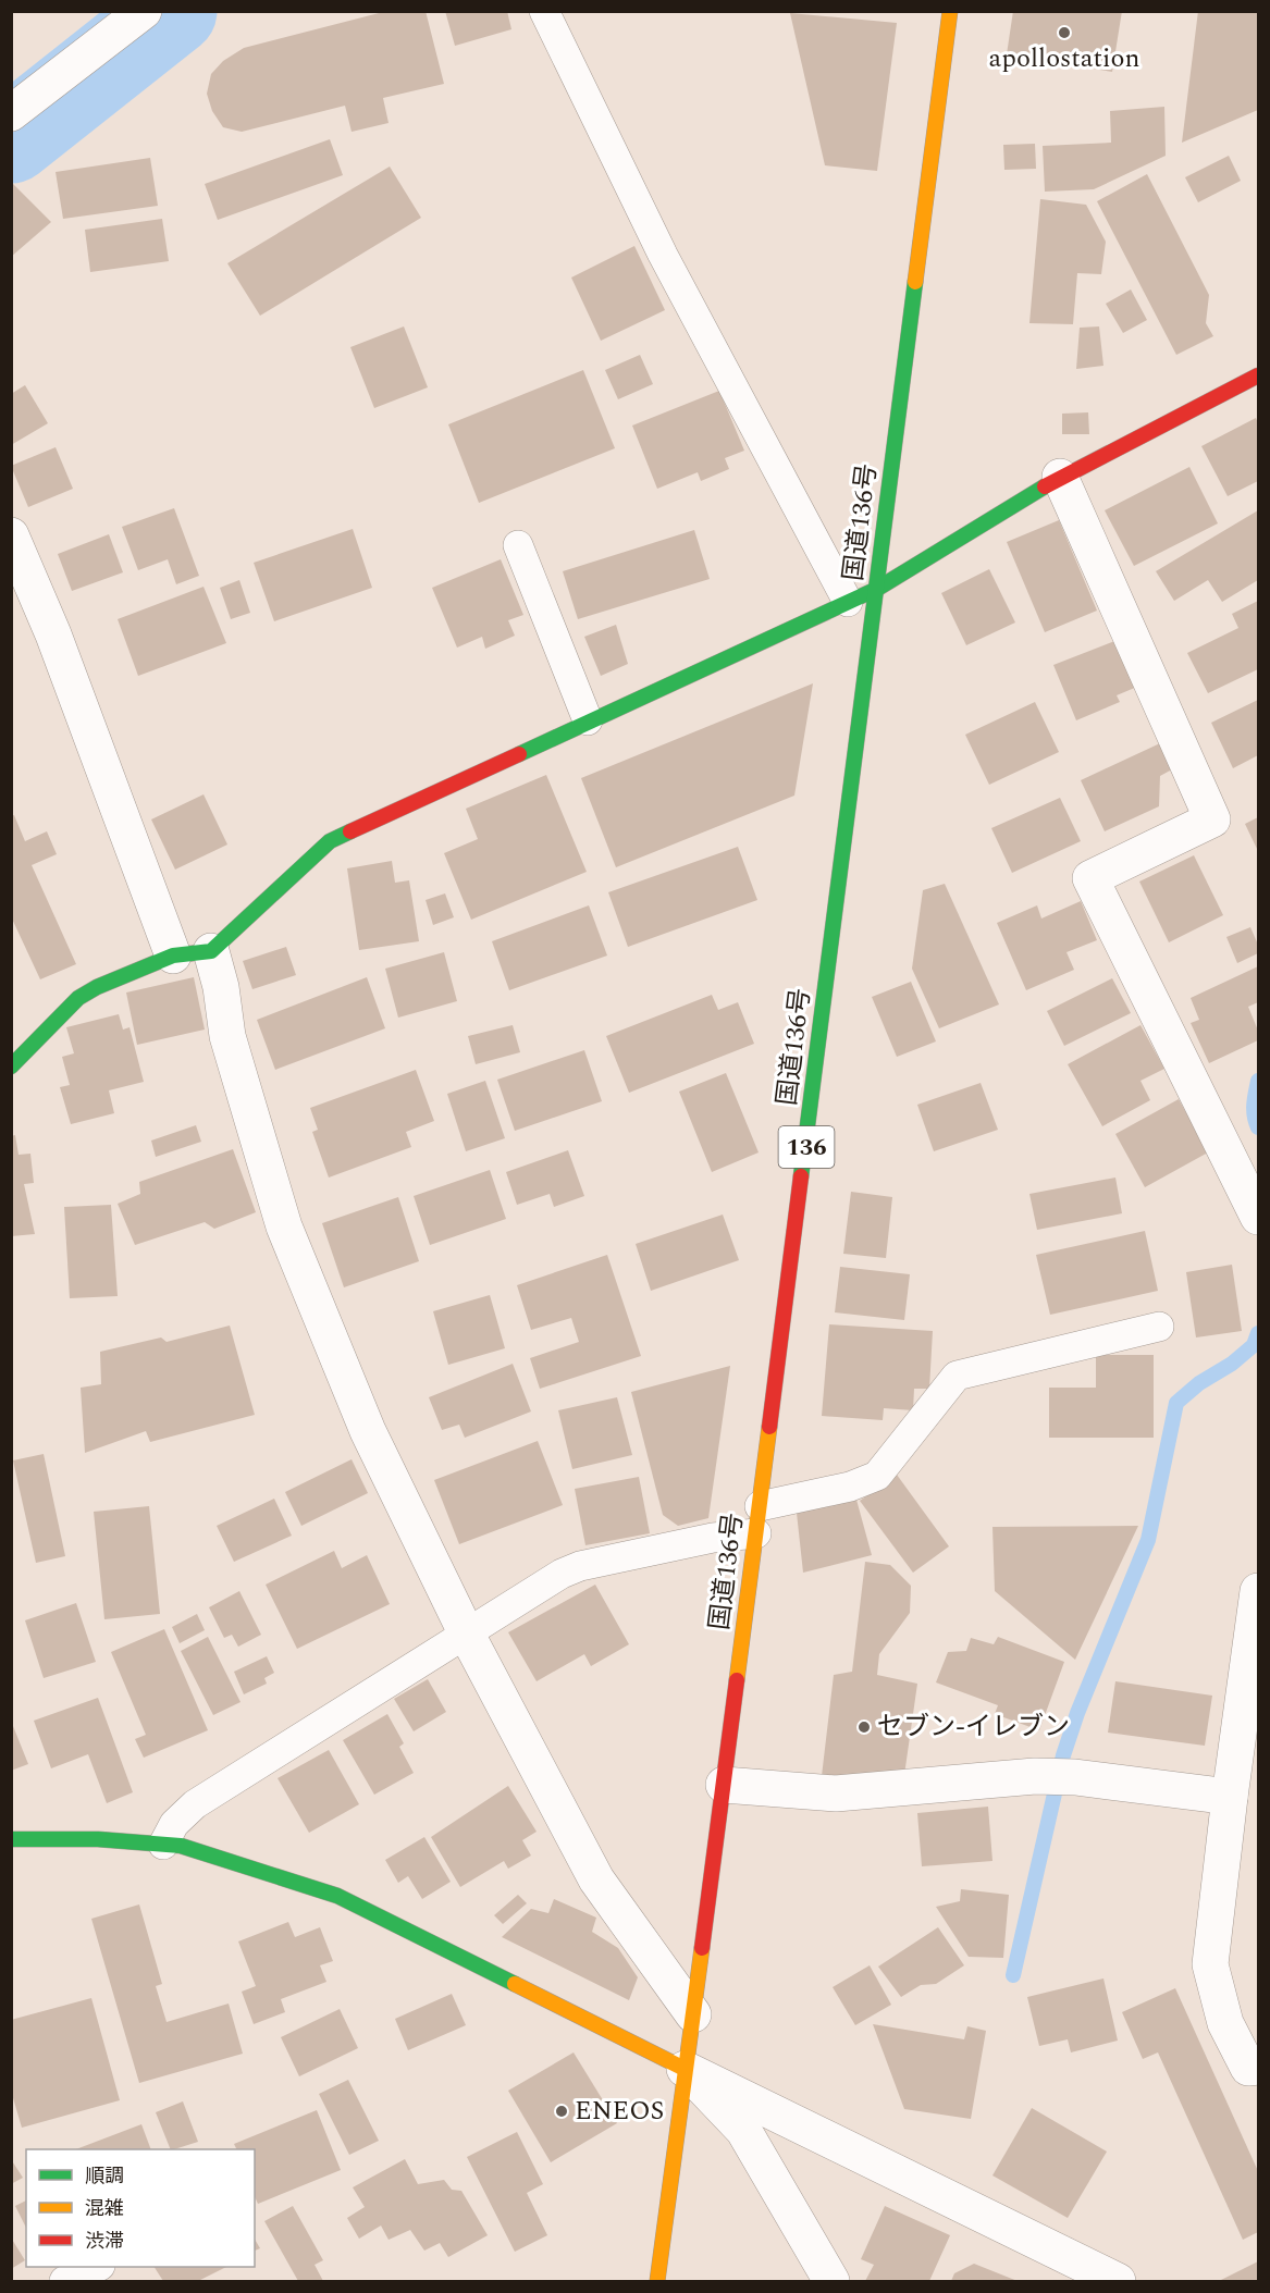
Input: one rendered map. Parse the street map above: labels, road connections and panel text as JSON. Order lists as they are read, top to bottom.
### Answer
{
  "streets": {
    "main road": ["国道136号", "136"]
  },
  "places": ["apollostation", "セブン-イレブン", "ENEOS"],
  "legend": ["順調", "混雑", "渋滞"]
}
